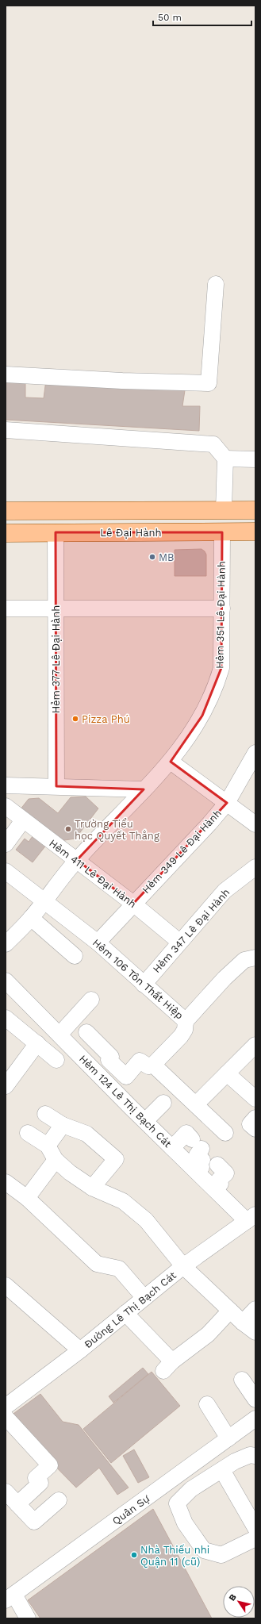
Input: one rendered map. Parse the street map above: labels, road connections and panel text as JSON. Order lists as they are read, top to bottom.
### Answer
{
  "streets": {
    "main road": ["Lê Đại Hành"],
    "street": [
      "Hẻm 351 Lê Đại Hành",
      "Hẻm 377 Lê Đại Hành",
      "Hẻm 349 Lê Đại Hành",
      "Hẻm 411 Lê Đại Hành",
      "Hẻm 347 Lê Đại Hành",
      "Hẻm 106 Tôn Thất Hiệp",
      "Hẻm 124 Lê Thị Bạch Cát",
      "Đường Lê Thị Bạch Cát",
      "Quân Sự"
    ]
  },
  "crossings": [
    ["Lê Đại Hành", "Hẻm 351 Lê Đại Hành"],
    ["Lê Đại Hành", "Hẻm 377 Lê Đại Hành"],
    ["Hẻm 351 Lê Đại Hành", "Hẻm 411 Lê Đại Hành"],
    ["Hẻm 351 Lê Đại Hành", "Hẻm 106 Tôn Thất Hiệp"],
    ["Hẻm 349 Lê Đại Hành", "Hẻm 411 Lê Đại Hành"],
    ["Hẻm 349 Lê Đại Hành", "Hẻm 106 Tôn Thất Hiệp"],
    ["Hẻm 411 Lê Đại Hành", "Hẻm 347 Lê Đại Hành"],
    ["Hẻm 347 Lê Đại Hành", "Hẻm 106 Tôn Thất Hiệp"],
    ["Hẻm 124 Lê Thị Bạch Cát", "Đường Lê Thị Bạch Cát"]
  ],
  "places": [
    "MB",
    "Pizza Phú",
    "Trường Tiểu học Quyết Thắng",
    "Nhà Thiếu nhi Quận 11 (cũ)"
  ],
  "scale_bar": "50 m",
  "north": "top left"
}
